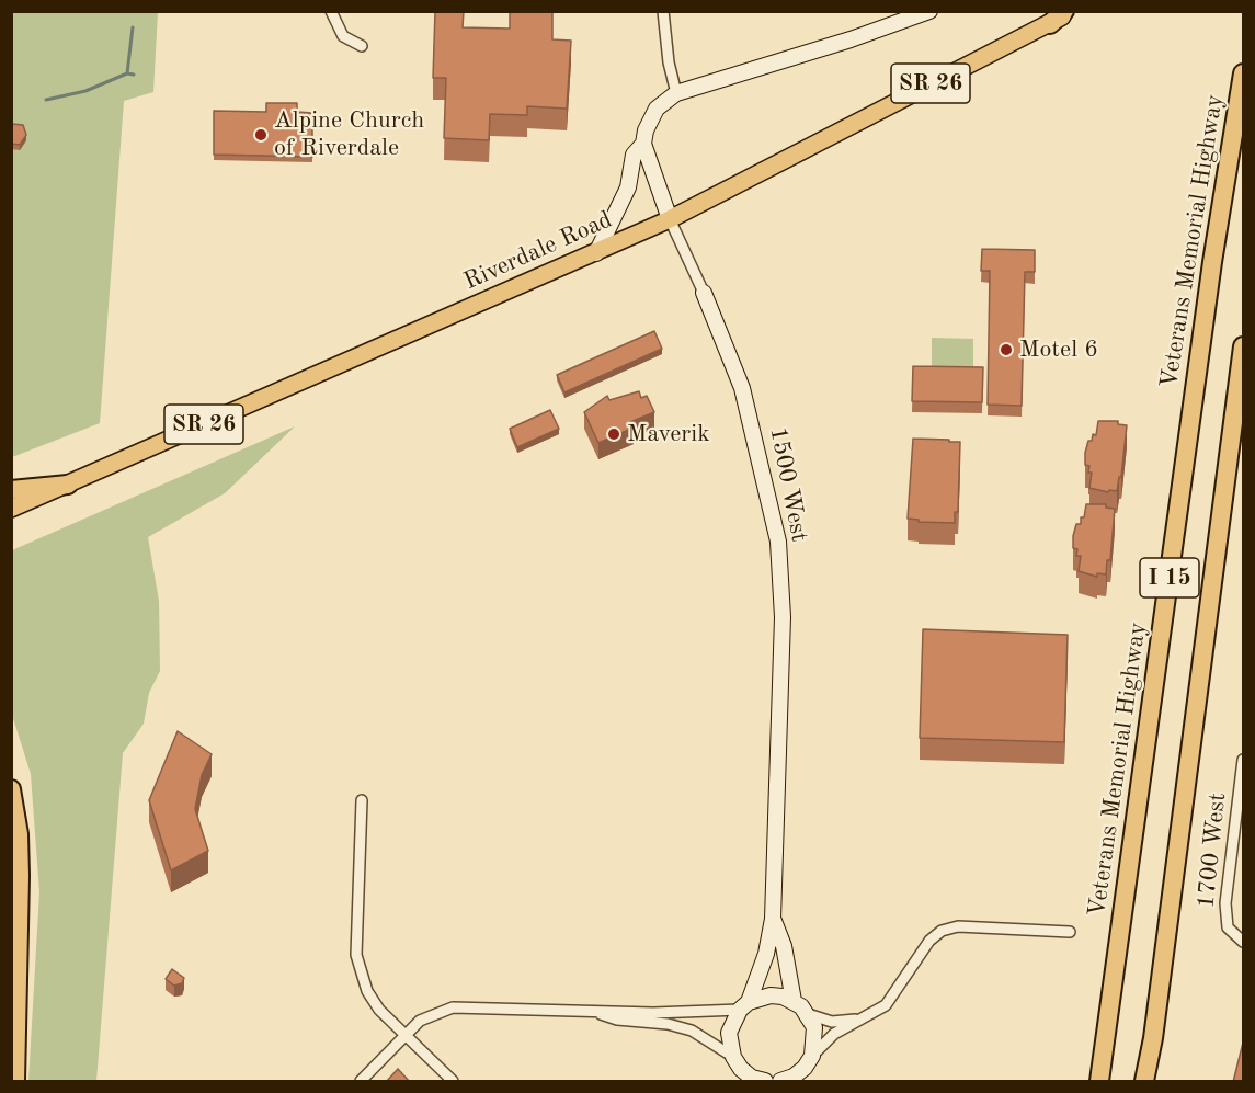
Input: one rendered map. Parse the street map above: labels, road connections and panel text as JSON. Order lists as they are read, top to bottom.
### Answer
{
  "streets": {
    "highway": ["Veterans Memorial Highway", "I 15"],
    "main road": ["SR 26", "Riverdale Road"],
    "street": ["1500 West", "1700 West"]
  },
  "crossings": [
    ["Riverdale Road", "1500 West"]
  ],
  "places": ["Alpine Church of Riverdale", "Motel 6", "Maverik"]
}
